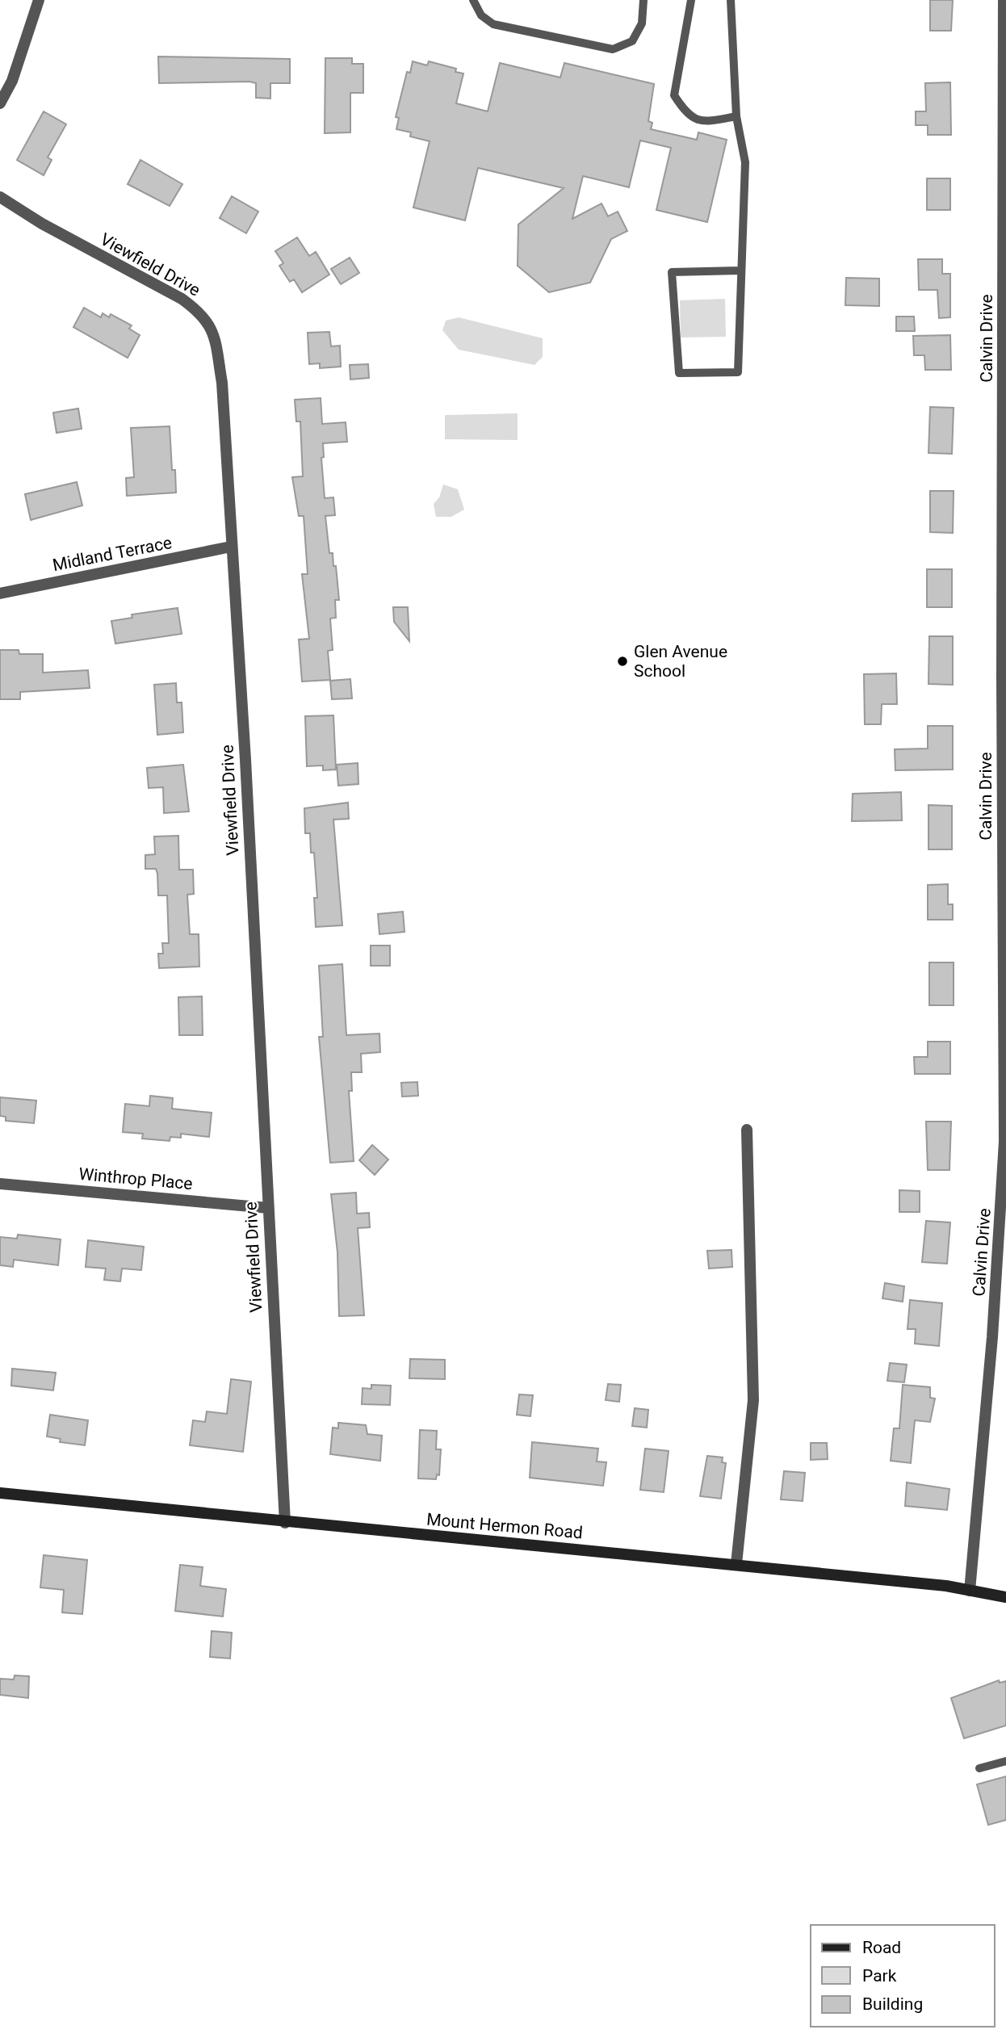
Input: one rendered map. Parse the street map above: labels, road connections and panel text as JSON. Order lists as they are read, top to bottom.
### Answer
{
  "streets": {
    "main road": ["Mount Hermon Road"],
    "street": [
      "Viewfield Drive",
      "Calvin Drive",
      "Midland Terrace",
      "Winthrop Place"
    ]
  },
  "crossings": [
    ["Viewfield Drive", "Midland Terrace"],
    ["Viewfield Drive", "Winthrop Place"],
    ["Viewfield Drive", "Mount Hermon Road"],
    ["Calvin Drive", "Mount Hermon Road"]
  ],
  "places": ["Glen Avenue School"],
  "legend": ["Road", "Park", "Building"]
}
